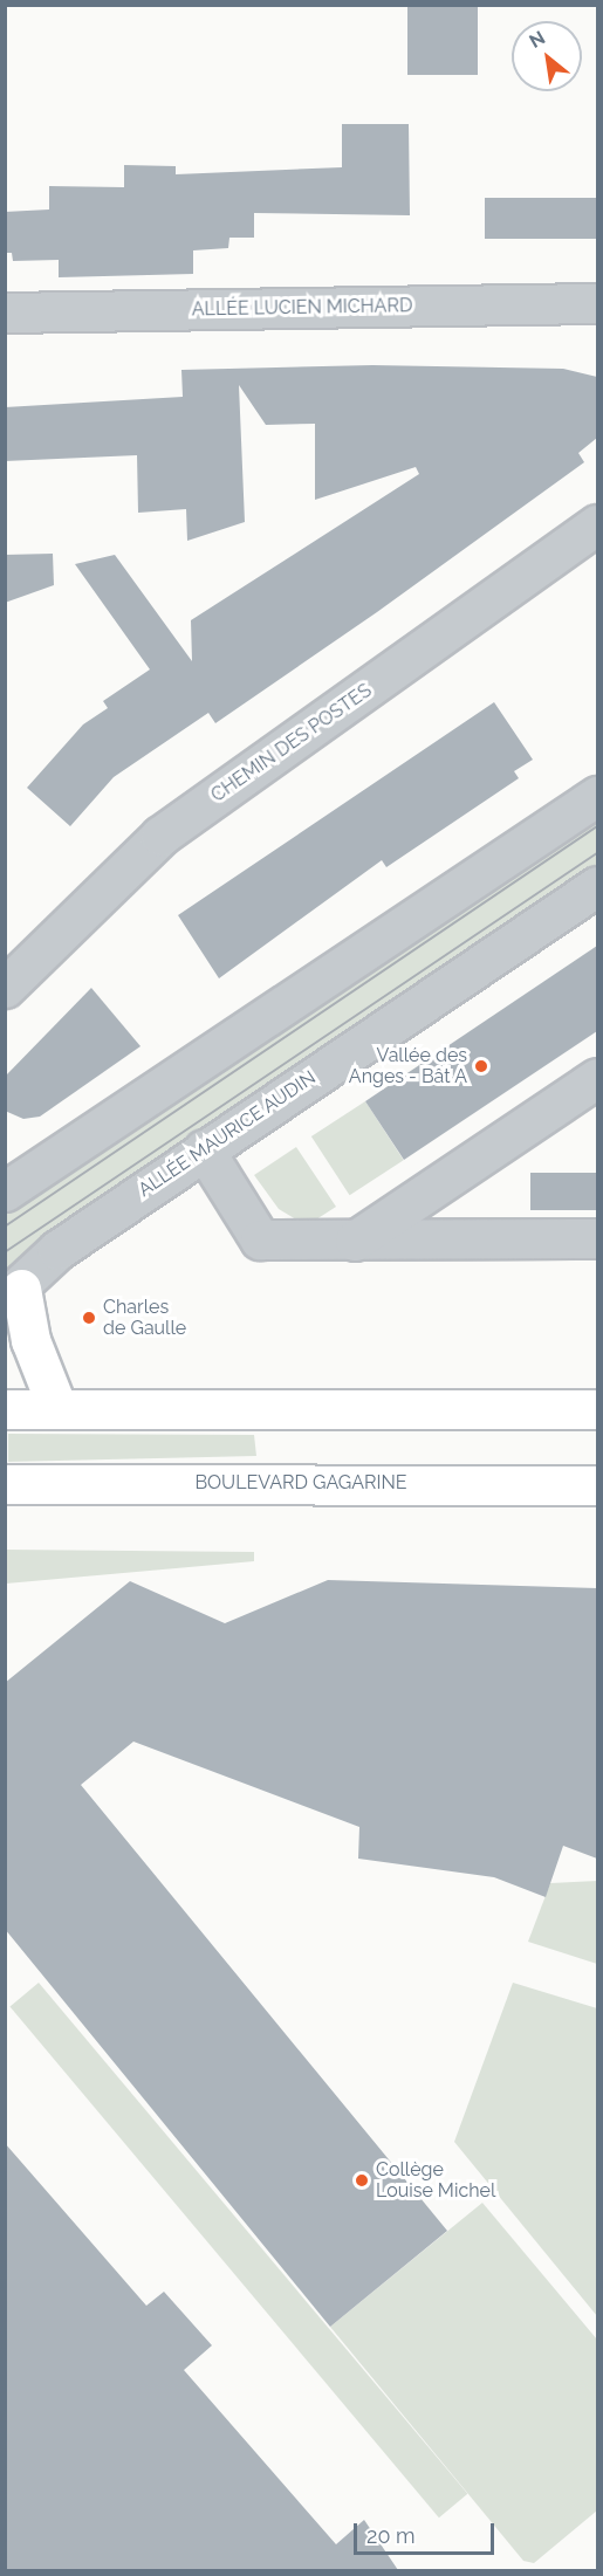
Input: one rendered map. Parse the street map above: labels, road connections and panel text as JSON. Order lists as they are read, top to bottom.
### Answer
{
  "streets": {
    "main road": ["BOULEVARD GAGARINE"],
    "street": ["ALLÉE LUCIEN MICHARD", "CHEMIN DES POSTES", "ALLÉE MAURICE AUDIN"]
  },
  "places": ["Vallée des Anges - Bât A", "Charles de Gaulle", "Collège Louise Michel"],
  "scale_bar": "20 m",
  "north": "top left"
}
